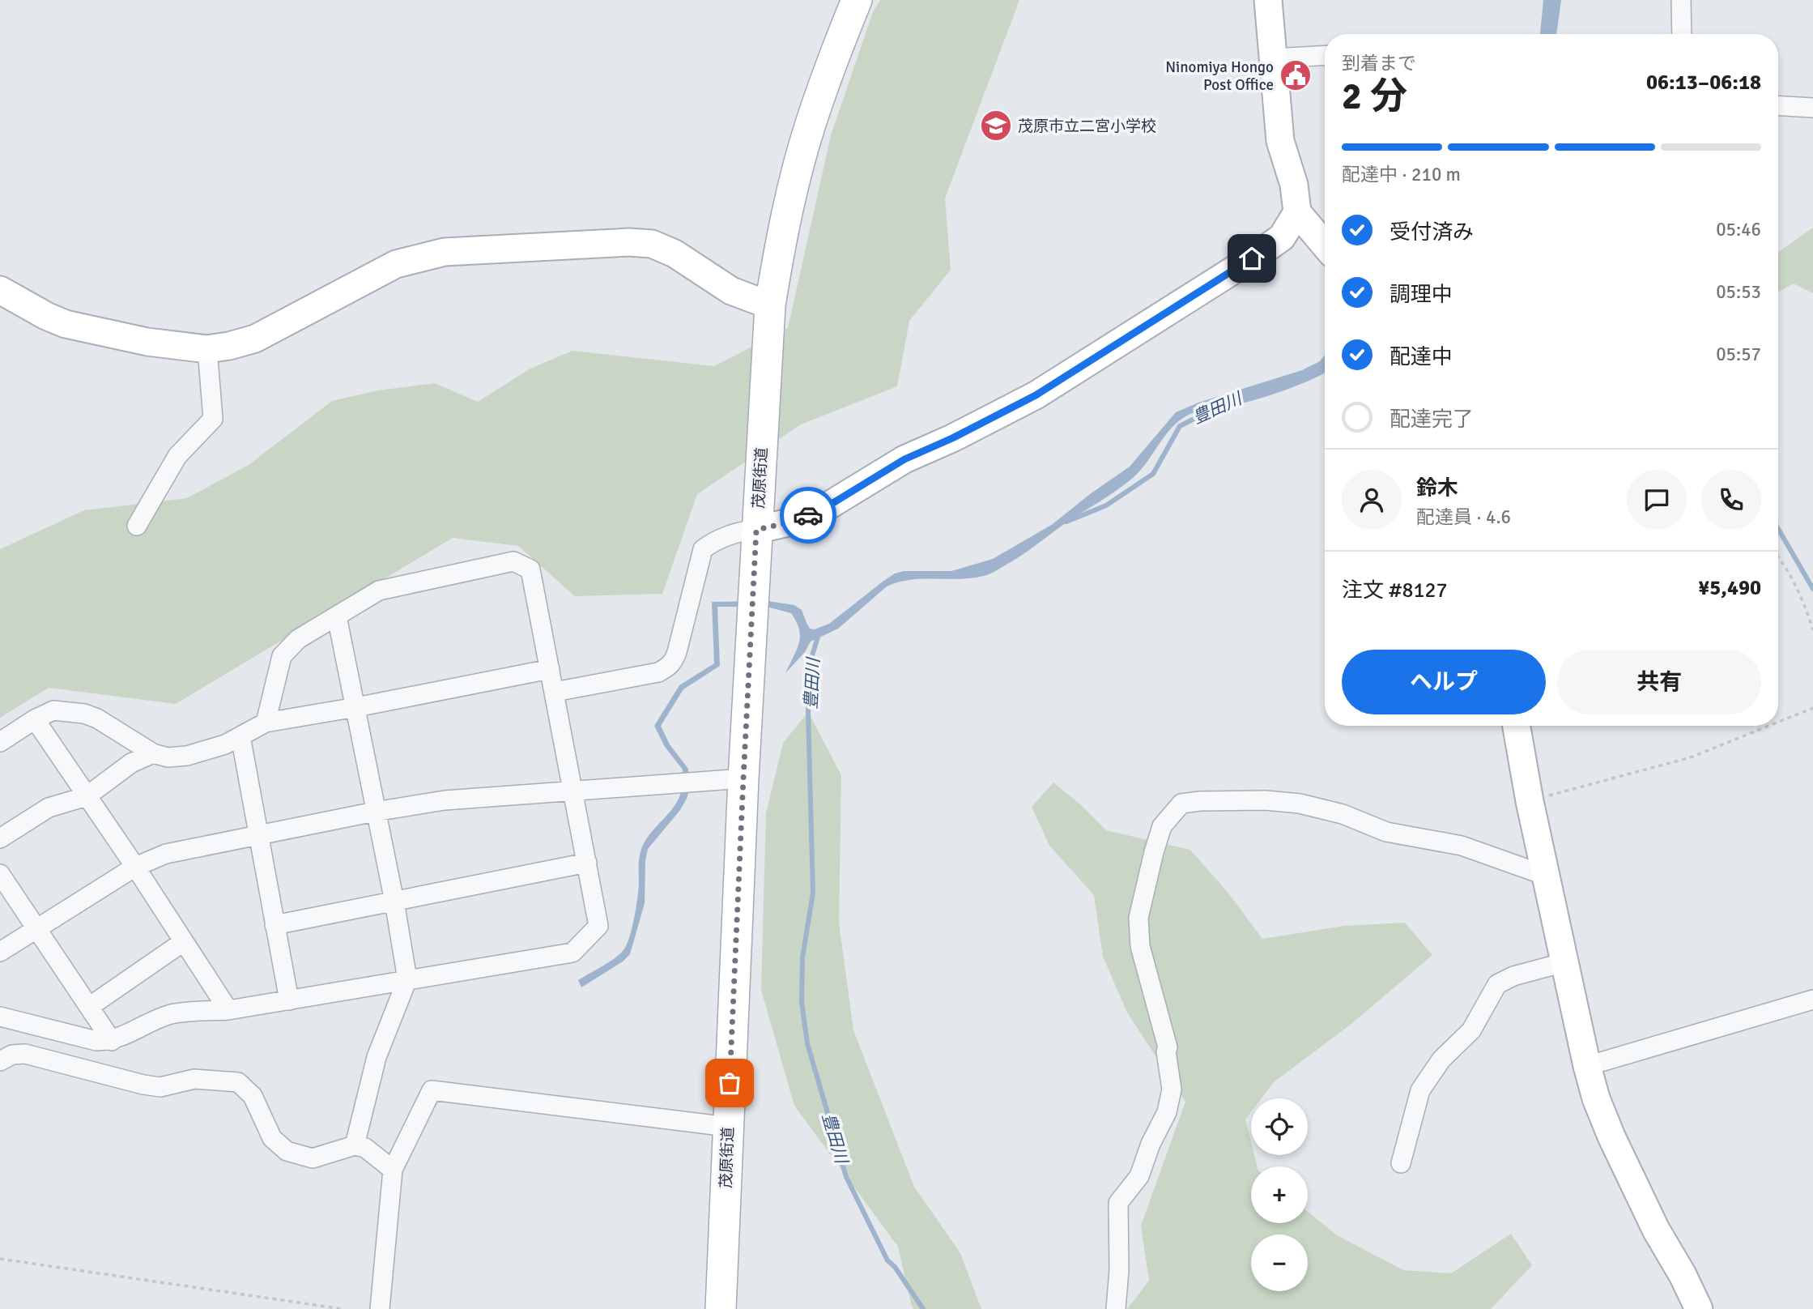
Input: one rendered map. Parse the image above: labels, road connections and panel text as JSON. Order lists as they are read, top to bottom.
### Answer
{
  "streets": {
    "main road": ["茂原街道"]
  },
  "water": ["豊田川"],
  "places": {
    "public building": ["Ninomiya Hongo Post Office"],
    "school or university": ["茂原市立二宮小学校"]
  },
  "page": {
    "heading": ["2 分", "到着まで", "06:13–06:18"],
    "panel": [
      "鈴木",
      "配達員 · 4.6",
      "注文 #8127",
      "¥5,490"
    ],
    "bar": "配達中 · 210 m",
    "list": [
      ["受付済み", "05:46"],
      ["調理中", "05:53"],
      ["配達中", "05:57"],
      "配達完了"
    ],
    "buttons": ["ヘルプ", "共有"],
    "map_buttons": ["+", "−"]
  }
}
